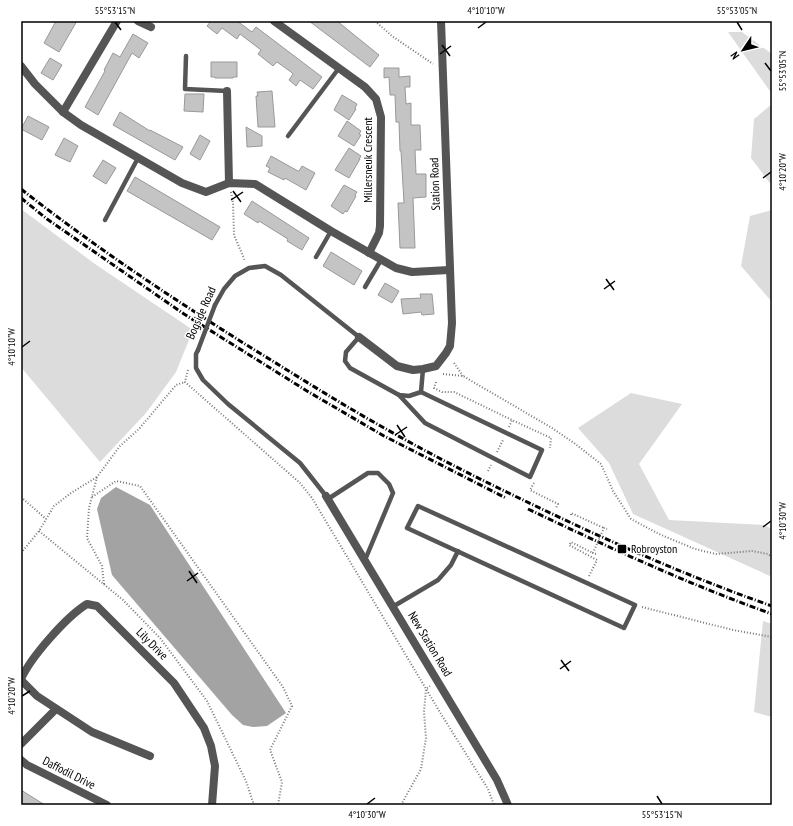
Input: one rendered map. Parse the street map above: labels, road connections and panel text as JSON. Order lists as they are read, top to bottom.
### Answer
{
  "streets": {
    "street": [
      "Millersneuk Crescent",
      "Station Road",
      "Lily Drive",
      "New Station Road",
      "Daffodil Drive"
    ],
    "lane": ["Bogside Road"]
  },
  "crossings": [
    ["Bogside Road", "New Station Road"]
  ],
  "places": {
    "transit": ["Robroyston"]
  },
  "north": "bottom left",
  "coordinates": [
    "55°53'15\"N",
    "4°10'10\"W",
    "55°53'05\"N",
    "4°10'20\"W",
    "4°10'30\"W"
  ]
}
